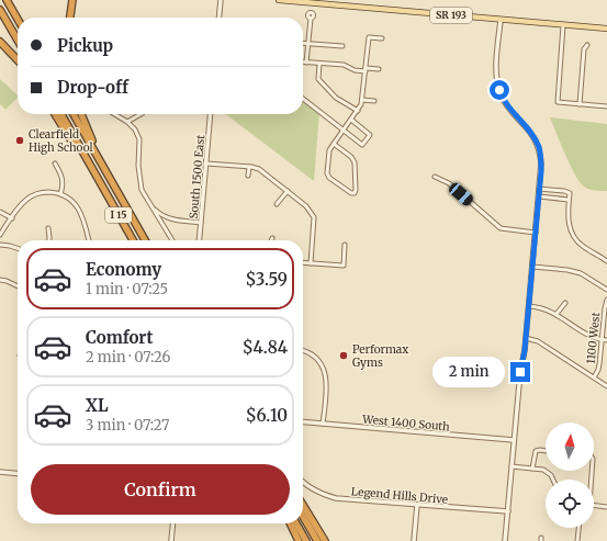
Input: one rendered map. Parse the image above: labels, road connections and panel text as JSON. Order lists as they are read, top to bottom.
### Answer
{
  "streets": {
    "highway": ["I 15"],
    "main road": ["SR 193"],
    "street": [
      "South 1500 East",
      "1100 West",
      "West 1400 South",
      "Legend Hills Drive"
    ]
  },
  "places": ["Clearfield High School", "Performax Gyms"],
  "north": "top",
  "page": {
    "banner": ["Pickup", "Drop-off"],
    "list": [
      {
        "name": "Economy",
        "note": "1 min · 07:25",
        "value": "$3.59"
      },
      {
        "name": "Comfort",
        "note": "2 min · 07:26",
        "value": "$4.84"
      },
      {
        "name": "XL",
        "note": "3 min · 07:27",
        "value": "$6.10"
      }
    ],
    "bubble": "2 min",
    "buttons": "Confirm"
  }
}
